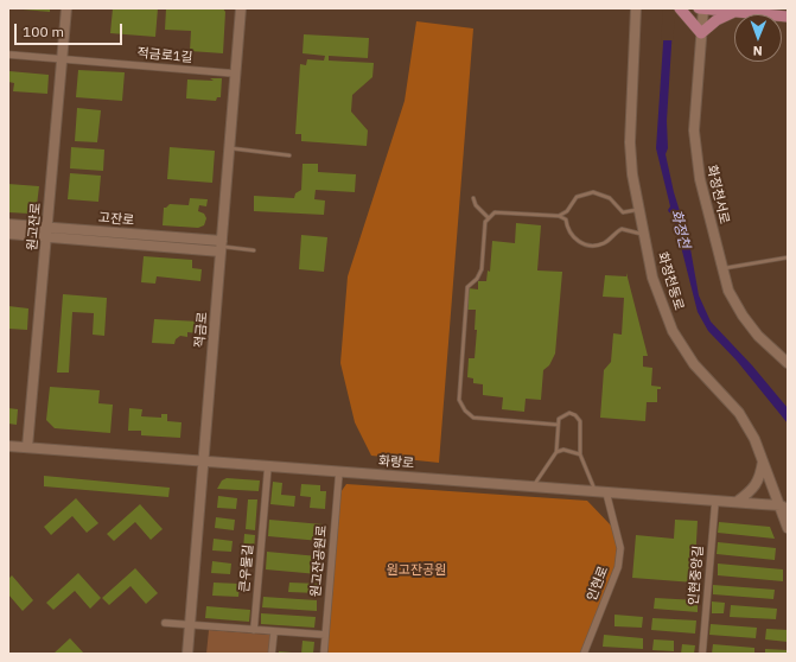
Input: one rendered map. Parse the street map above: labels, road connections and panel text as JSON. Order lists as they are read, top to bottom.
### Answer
{
  "streets": {
    "street": [
      "적금로1길",
      "화정천서로",
      "고잔로",
      "원고잔로",
      "화정천동로",
      "적금로",
      "화랑로",
      "원고잔공원로",
      "큰우물길",
      "인현중앙길",
      "인현로"
    ]
  },
  "crossings": [
    ["적금로1길", "원고잔로"],
    ["적금로1길", "적금로"],
    ["고잔로", "원고잔로"],
    ["고잔로", "적금로"],
    ["원고잔로", "화랑로"],
    ["화정천동로", "화랑로"],
    ["적금로", "화랑로"],
    ["화랑로", "원고잔공원로"],
    ["화랑로", "큰우물길"],
    ["화랑로", "인현중앙길"],
    ["화랑로", "인현로"]
  ],
  "water": ["화정천"],
  "parks": ["원고잔공원"],
  "scale_bar": "100 m",
  "north": "bottom"
}
